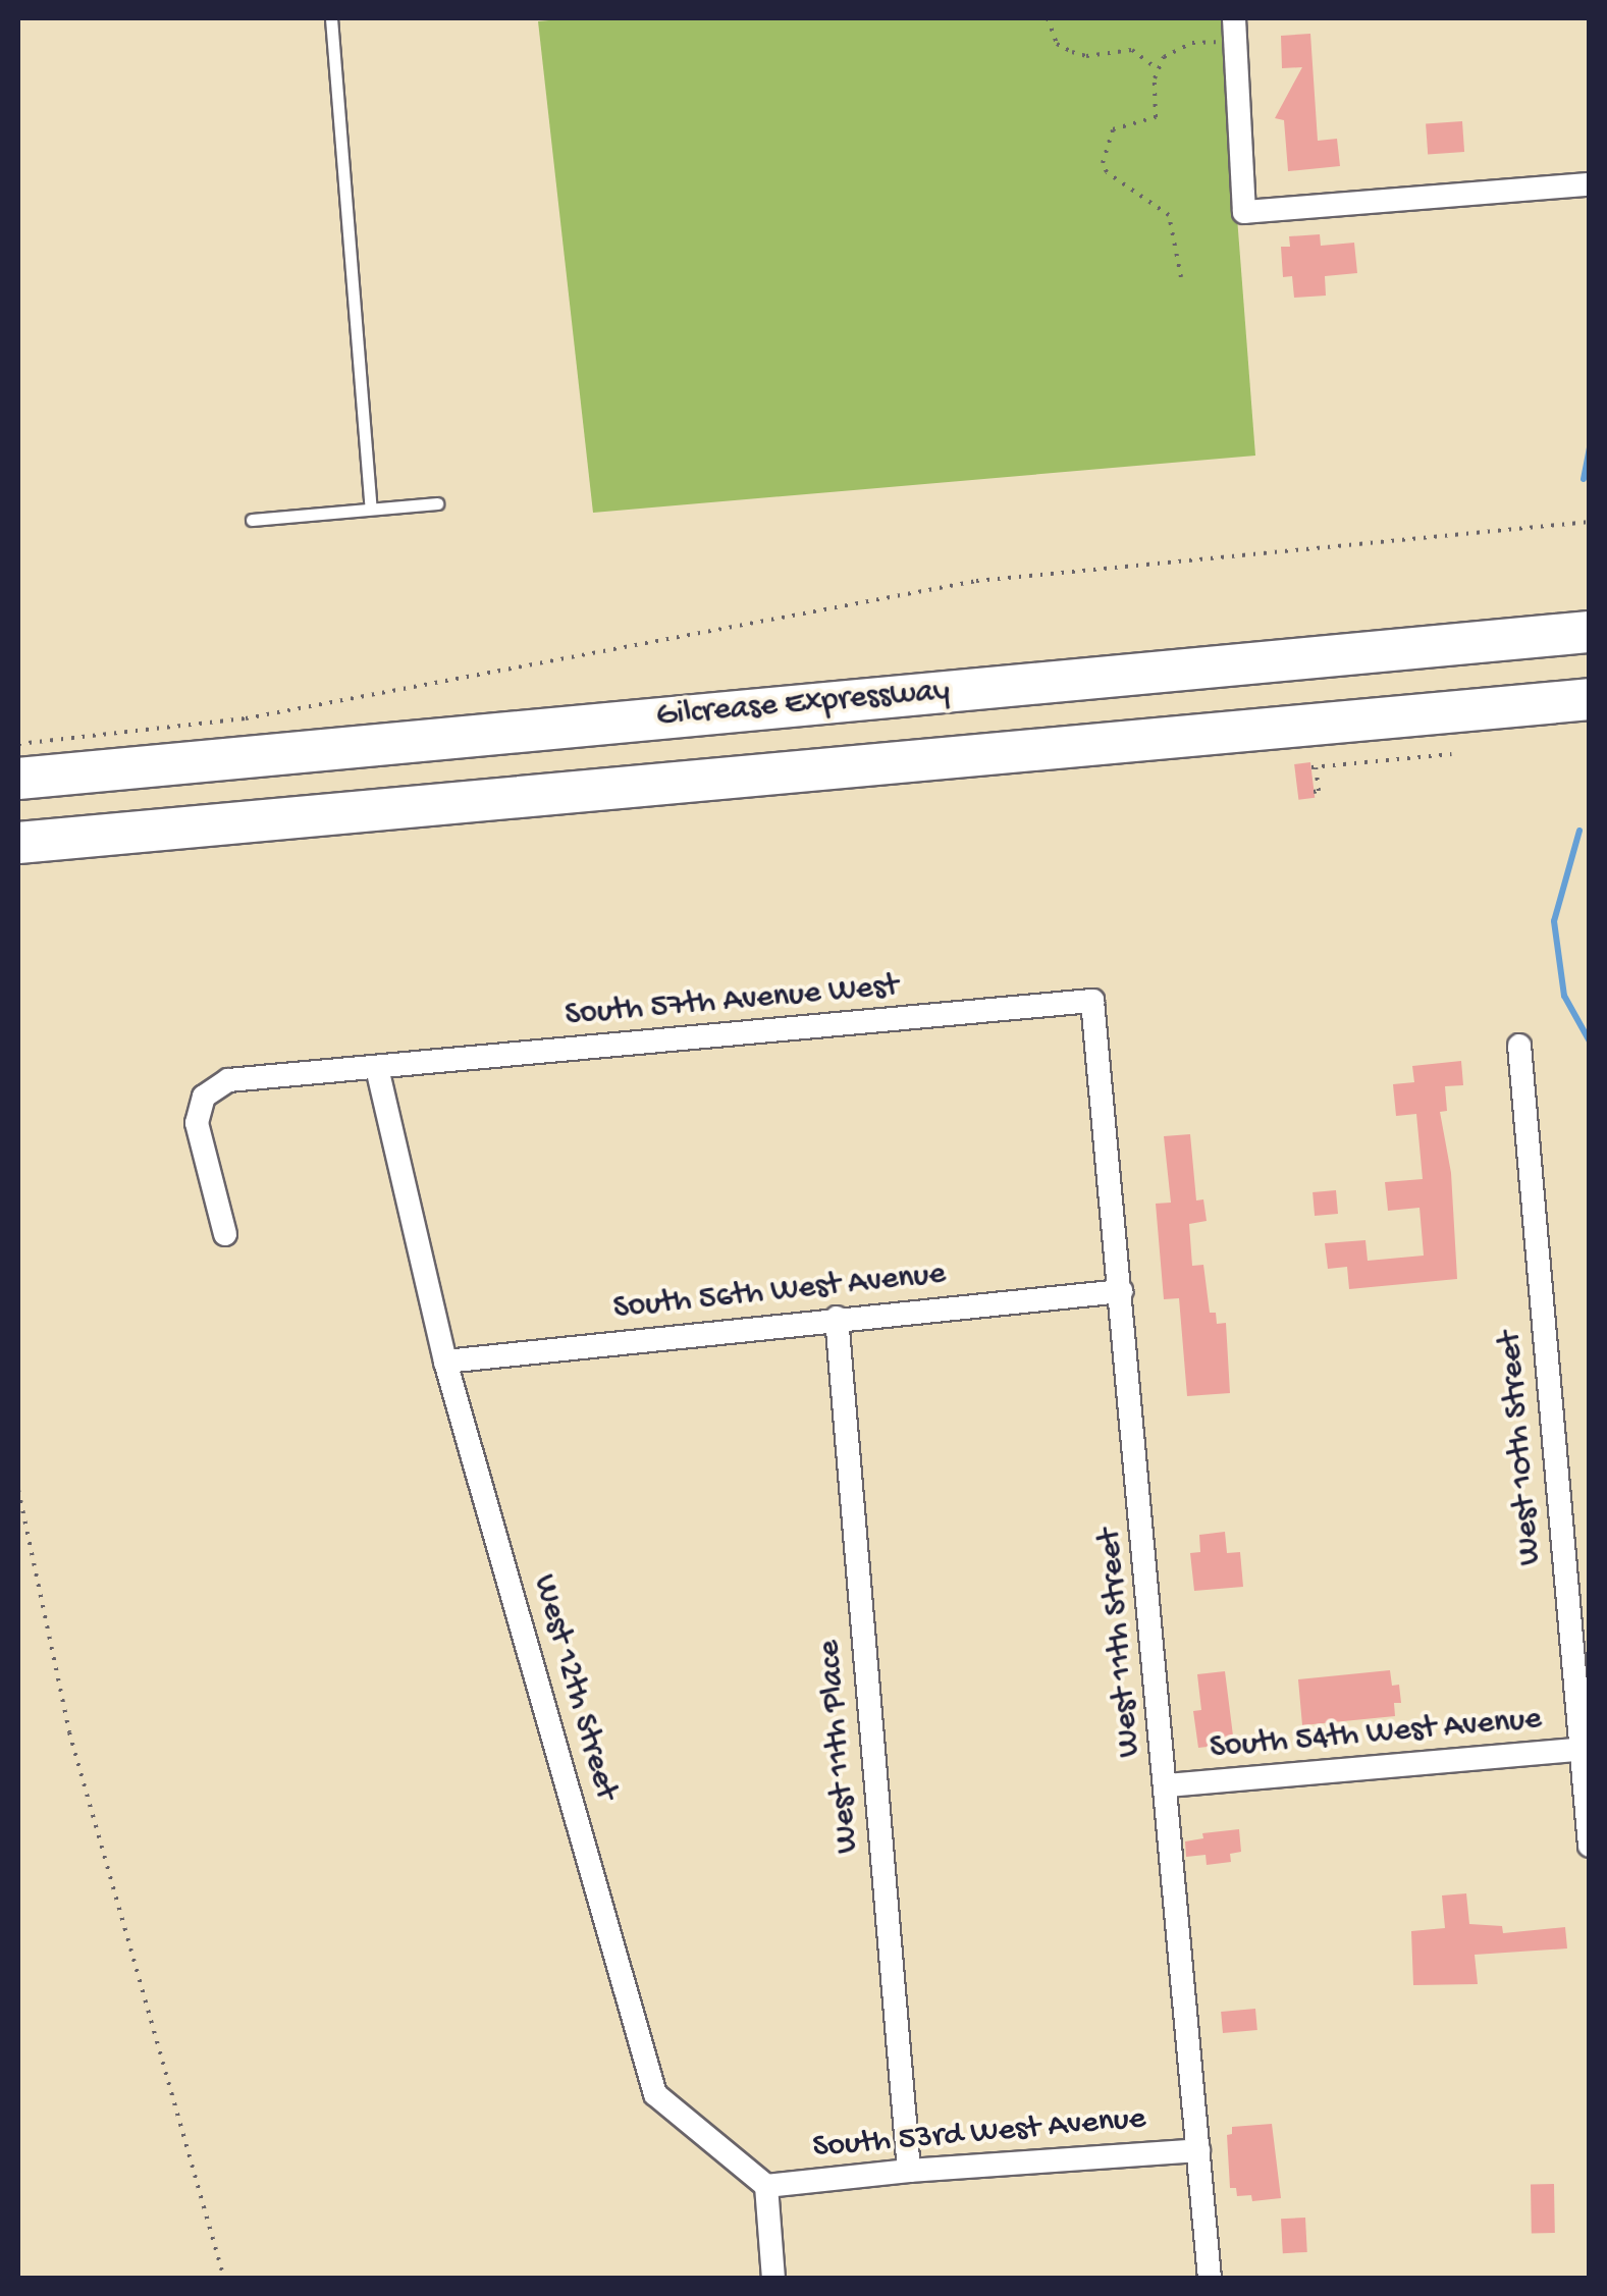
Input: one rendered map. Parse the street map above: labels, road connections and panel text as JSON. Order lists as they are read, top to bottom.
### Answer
{
  "streets": {
    "highway": ["Gilcrease Expressway"],
    "street": [
      "South 57th Avenue West",
      "South 56th West Avenue",
      "West 10th Street",
      "West 11th Street",
      "West 12th Street",
      "South 54th West Avenue",
      "West 11th Place",
      "South 53rd West Avenue"
    ]
  },
  "crossings": [
    ["South 57th Avenue West", "West 11th Street"],
    ["South 57th Avenue West", "West 12th Street"],
    ["South 56th West Avenue", "West 11th Street"],
    ["South 56th West Avenue", "West 12th Street"],
    ["South 56th West Avenue", "West 11th Place"],
    ["West 10th Street", "South 54th West Avenue"],
    ["West 11th Street", "South 54th West Avenue"],
    ["West 11th Street", "South 53rd West Avenue"],
    ["West 12th Street", "South 53rd West Avenue"],
    ["West 11th Place", "South 53rd West Avenue"]
  ]
}
